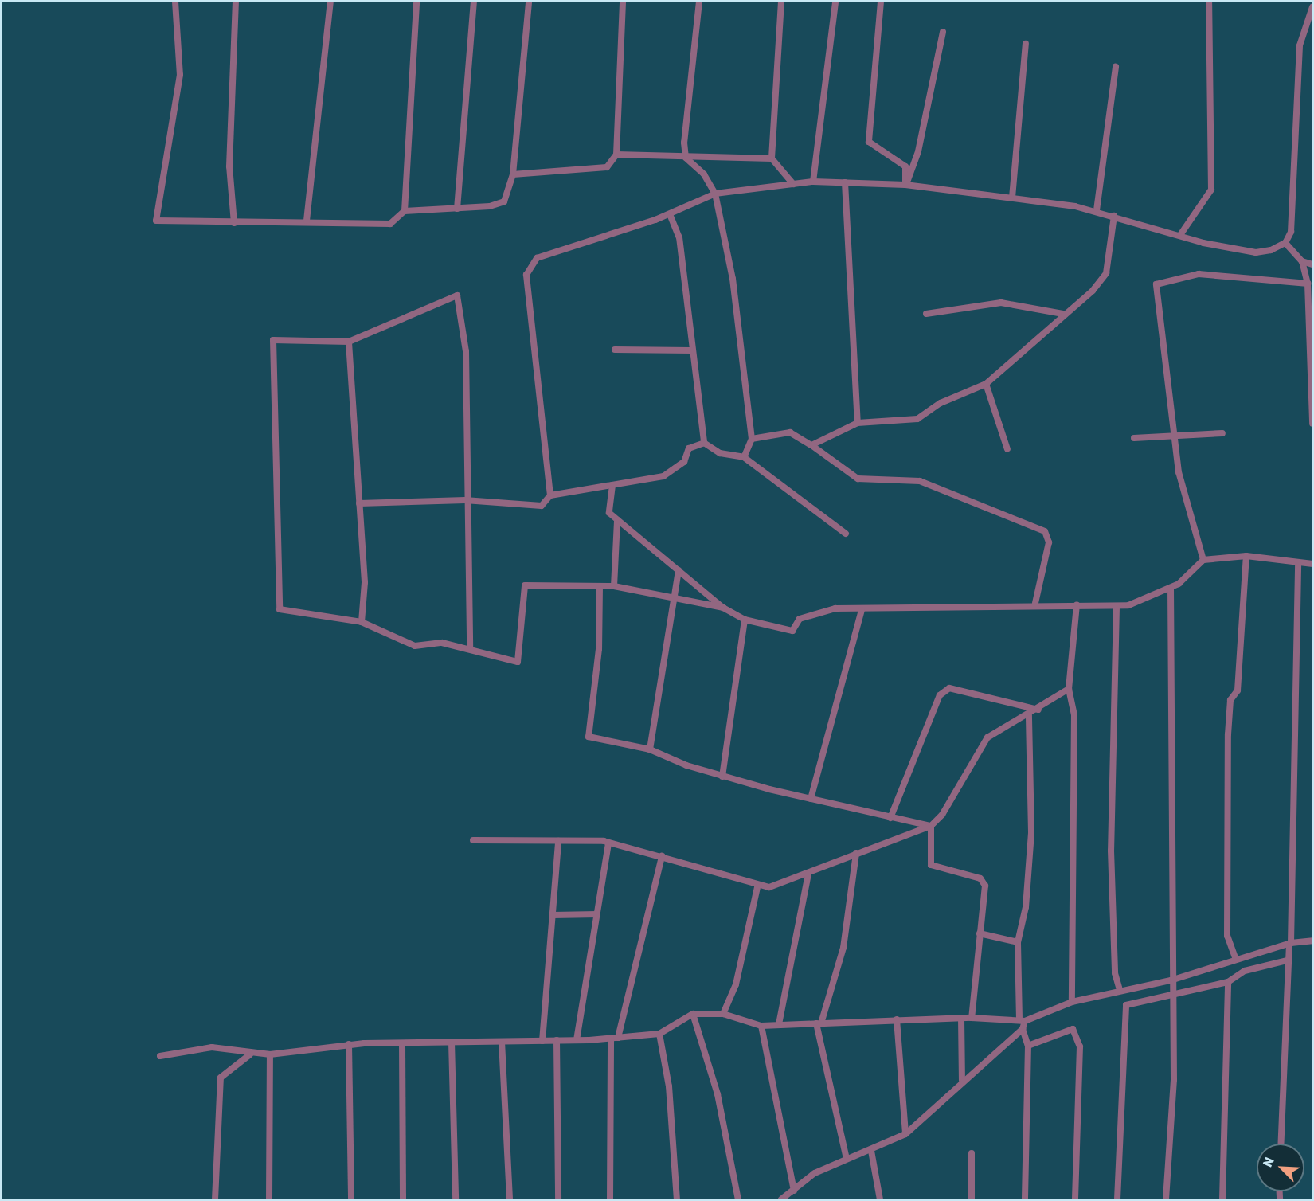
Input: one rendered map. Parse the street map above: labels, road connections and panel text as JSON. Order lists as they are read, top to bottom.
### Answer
{
  "north": "top left"
}
